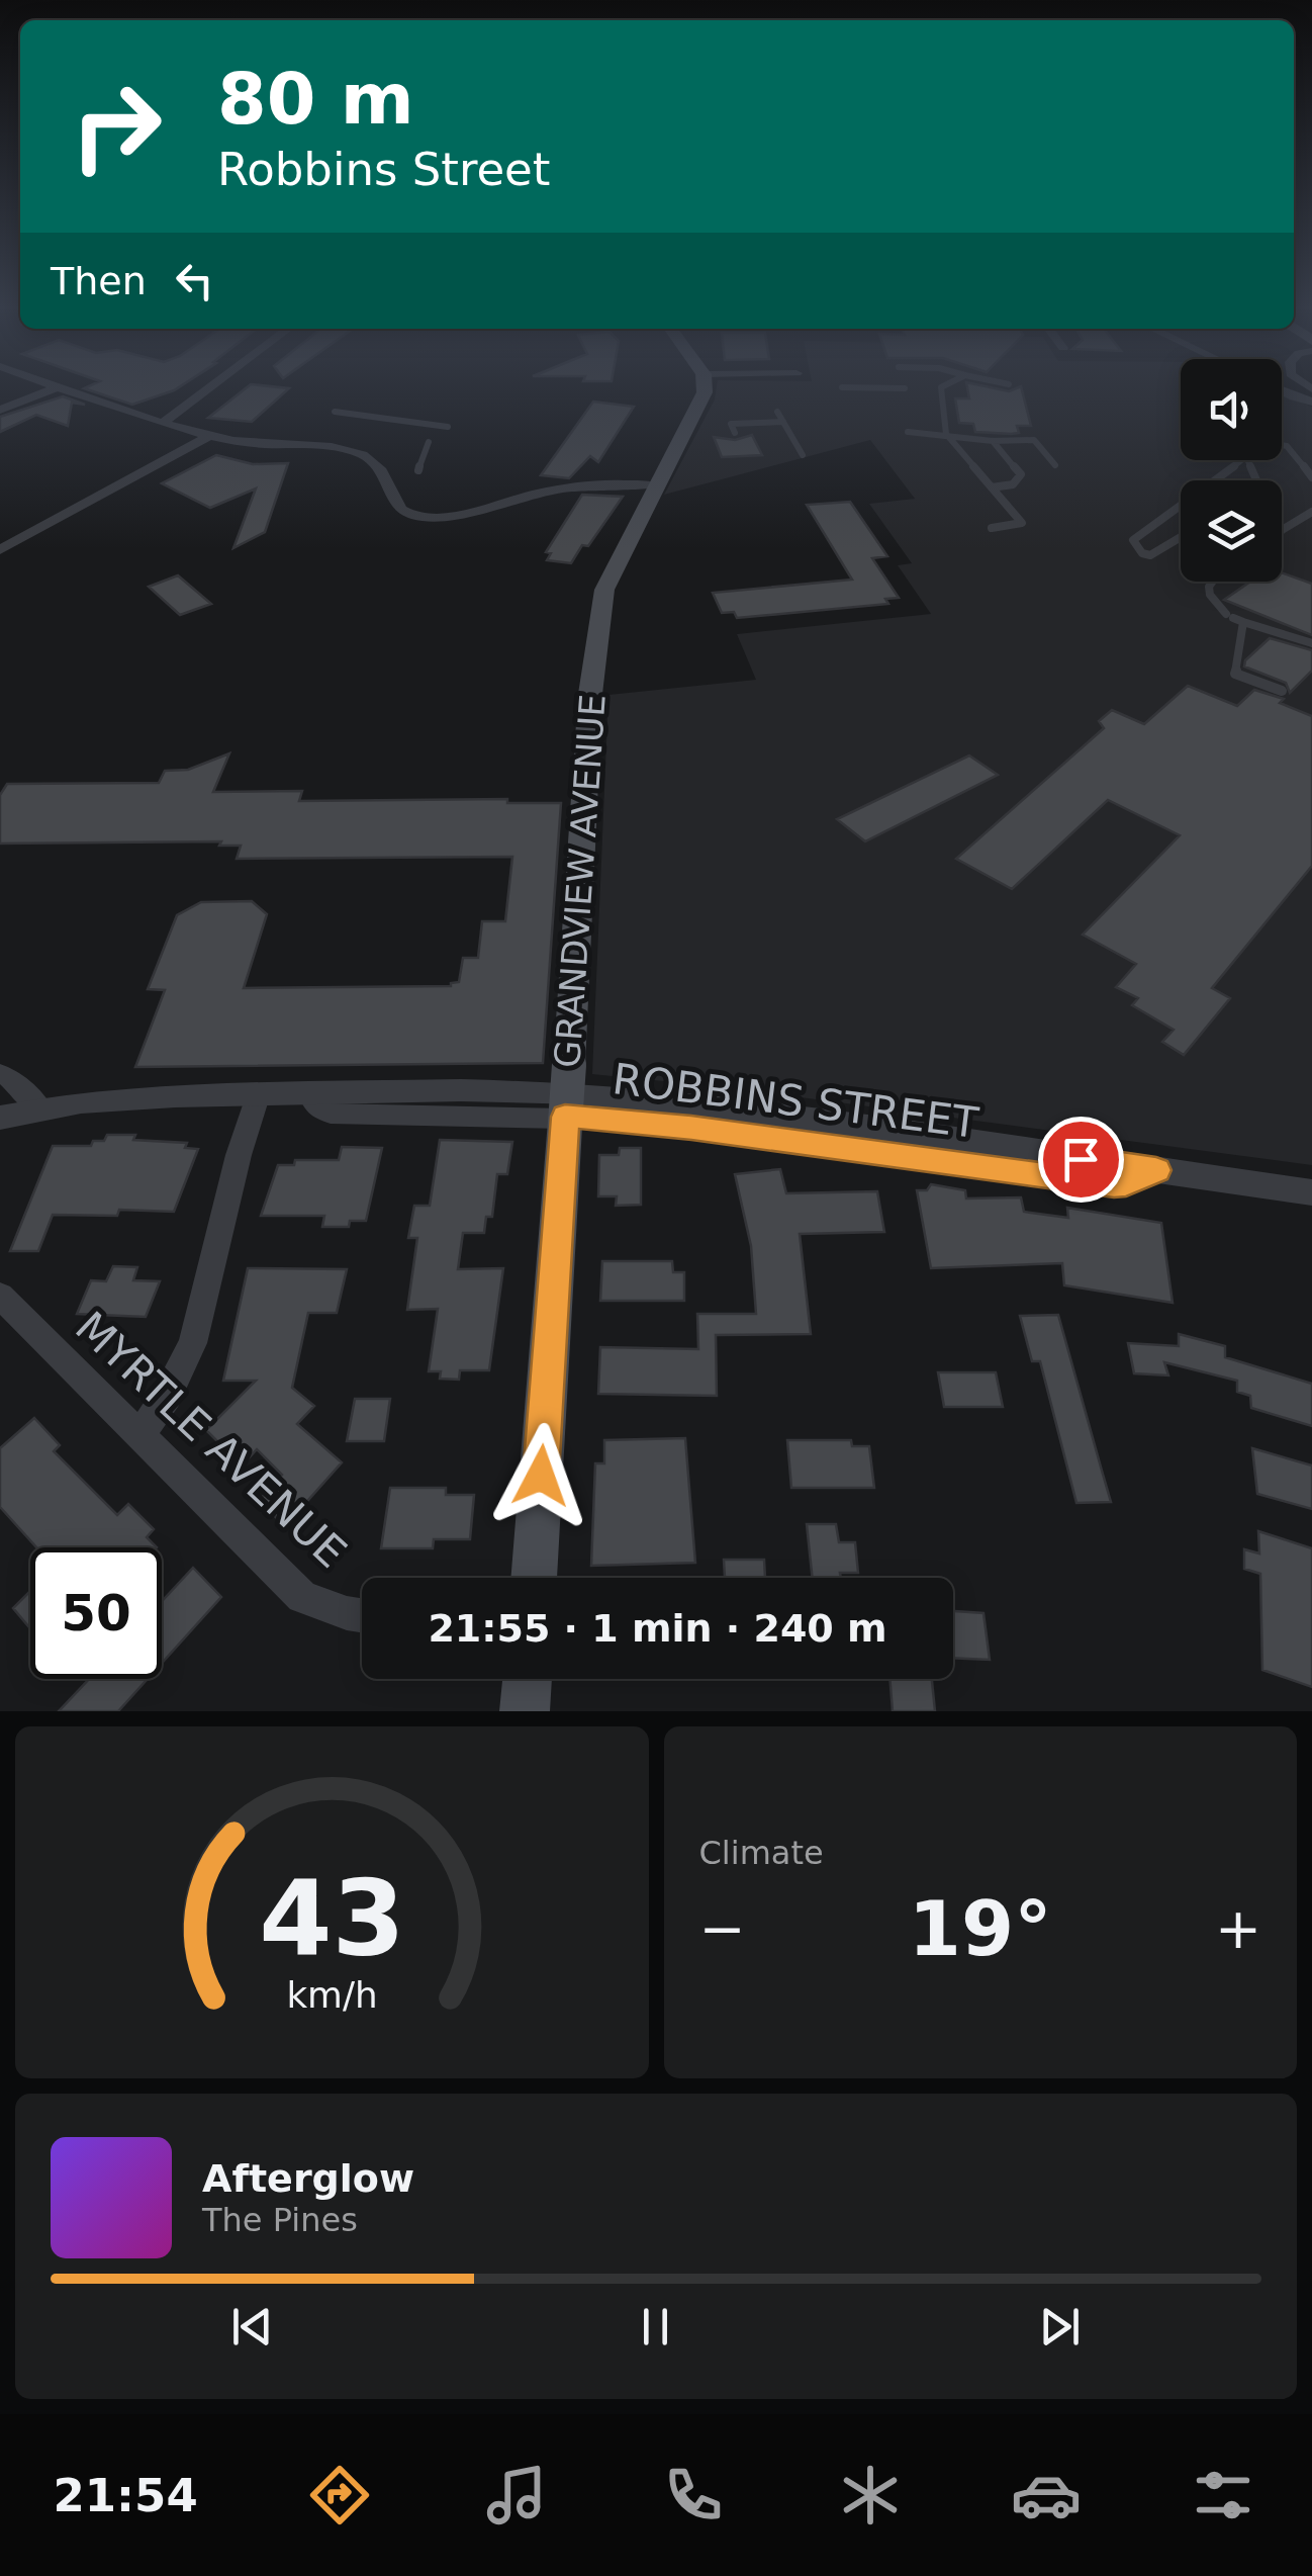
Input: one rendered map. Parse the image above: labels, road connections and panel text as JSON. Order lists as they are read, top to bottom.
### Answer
{
  "streets": {
    "main road": ["GRANDVIEW AVENUE"],
    "street": ["ROBBINS STREET", "MYRTLE AVENUE"]
  },
  "crossings": [
    ["GRANDVIEW AVENUE", "ROBBINS STREET"]
  ],
  "page": {
    "turn": ["80 m", "Robbins Street"],
    "then": "Then",
    "limit": "50",
    "trip": "21:55 · 1 min · 240 m",
    "tile": "Climate",
    "heat": ["−", "19°", "+"],
    "song": ["Afterglow", "The Pines"],
    "tabs": "21:54",
    "gauge": ["43", "km/h"]
  }
}
